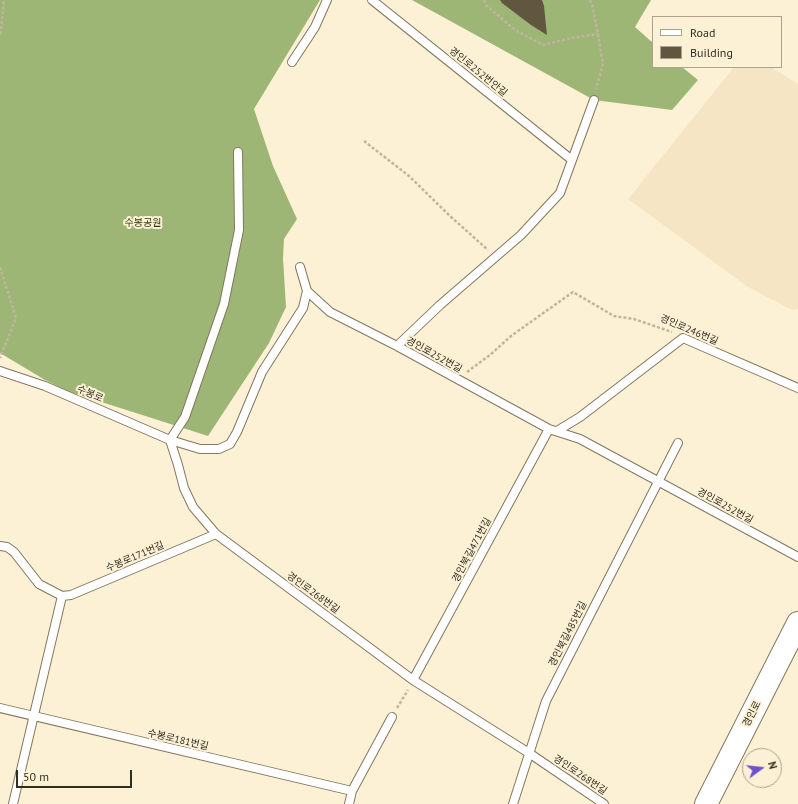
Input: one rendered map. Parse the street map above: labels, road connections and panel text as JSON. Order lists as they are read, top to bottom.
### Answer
{
  "streets": {
    "main road": ["경인로"],
    "lane": [
      "경인로252번안길",
      "경인로246번길",
      "경인로252번길",
      "수봉로",
      "경인북길471번길",
      "수봉로171번길",
      "경인로268번길",
      "경인북길485번길",
      "수봉로181번길"
    ]
  },
  "crossings": [
    ["경인로246번길", "경인로252번길"],
    ["경인로252번길", "경인북길471번길"],
    ["경인로252번길", "경인북길485번길"],
    ["수봉로", "경인로268번길"],
    ["경인북길471번길", "경인로268번길"],
    ["수봉로171번길", "경인로268번길"],
    ["경인로268번길", "경인북길485번길"]
  ],
  "parks": ["수봉공원"],
  "legend": ["Road", "Building"],
  "scale_bar": "50 m",
  "north": "right"
}
